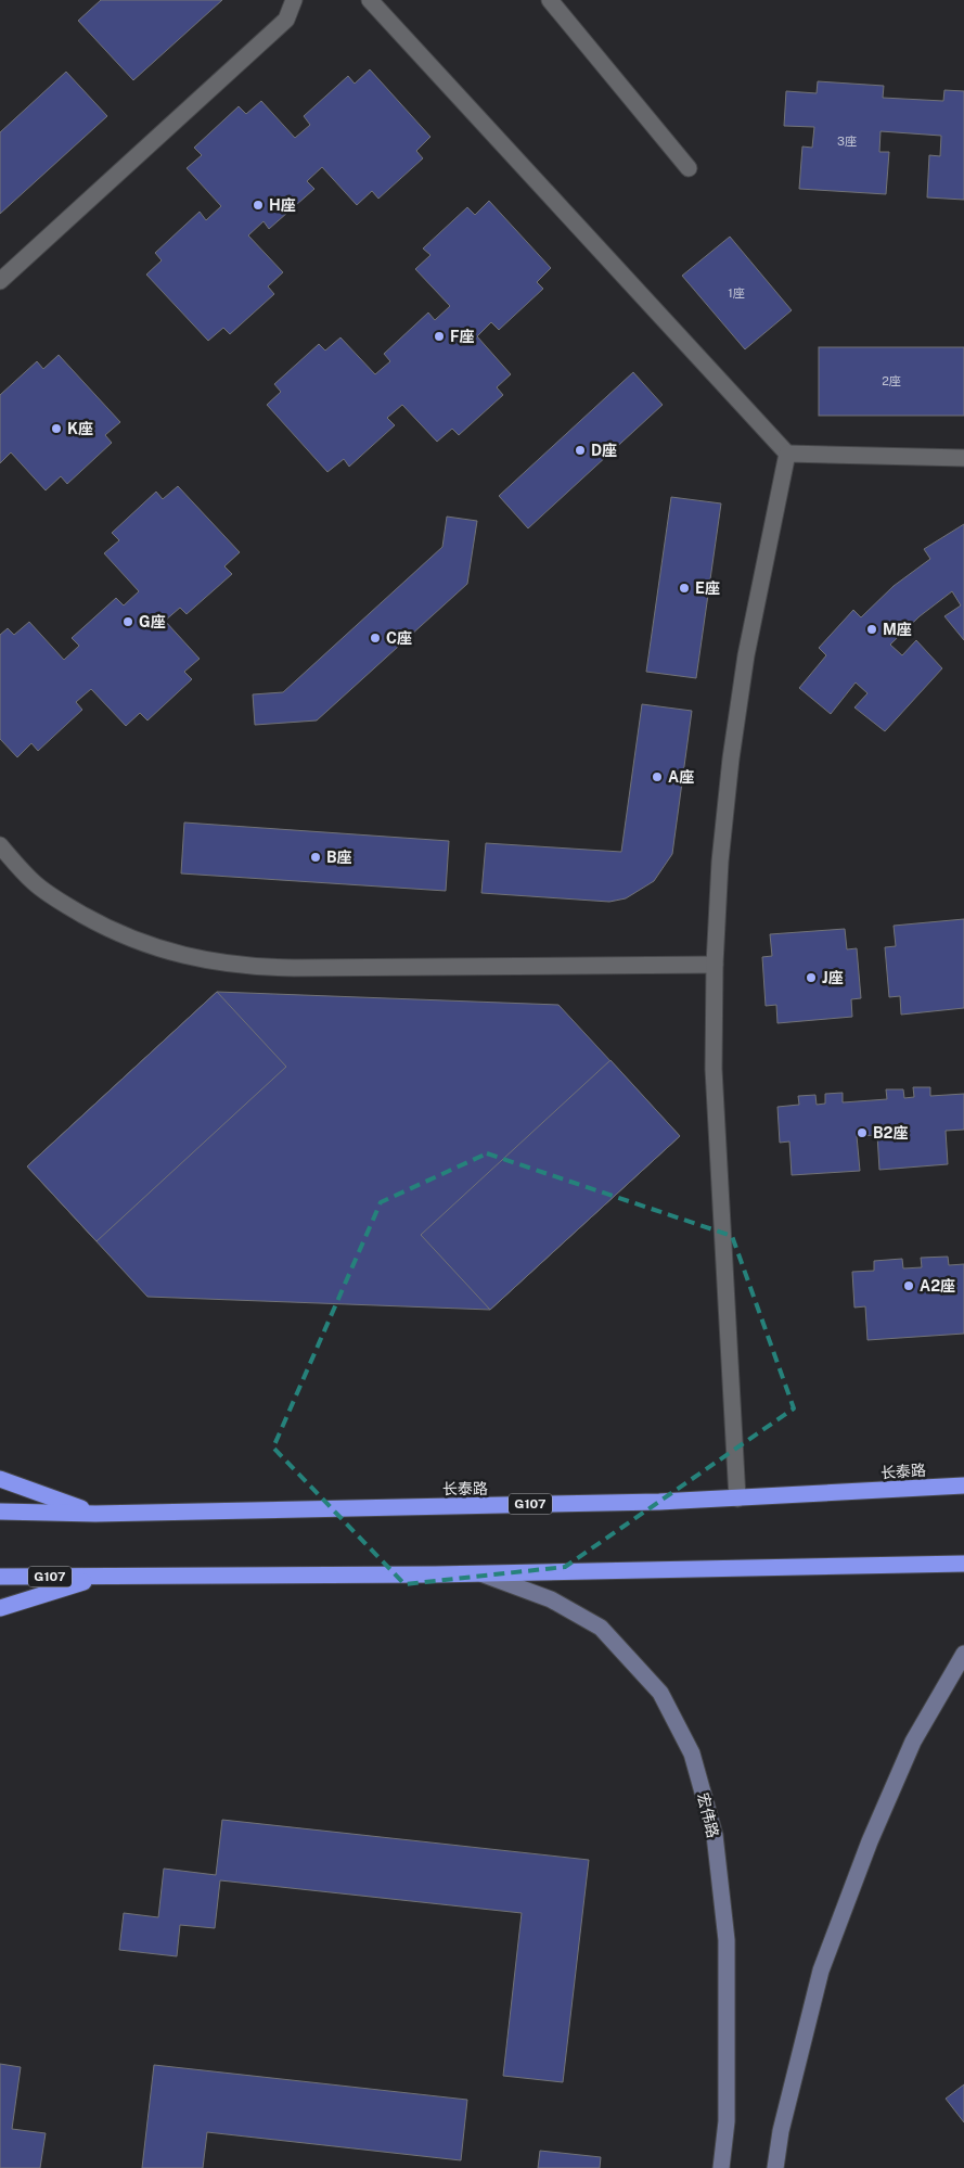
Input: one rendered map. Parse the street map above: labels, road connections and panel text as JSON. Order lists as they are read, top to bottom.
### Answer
{
  "streets": {
    "highway": ["长泰路", "G107"],
    "street": ["宏伟路"]
  },
  "crossings": [
    ["G107", "宏伟路"]
  ],
  "places": [
    "H座",
    "F座",
    "K座",
    "D座",
    "E座",
    "G座",
    "M座",
    "C座",
    "A座",
    "B座",
    "J座",
    "B2座",
    "A2座"
  ],
  "house_numbers": ["3座", "1座", "2座"]
}
